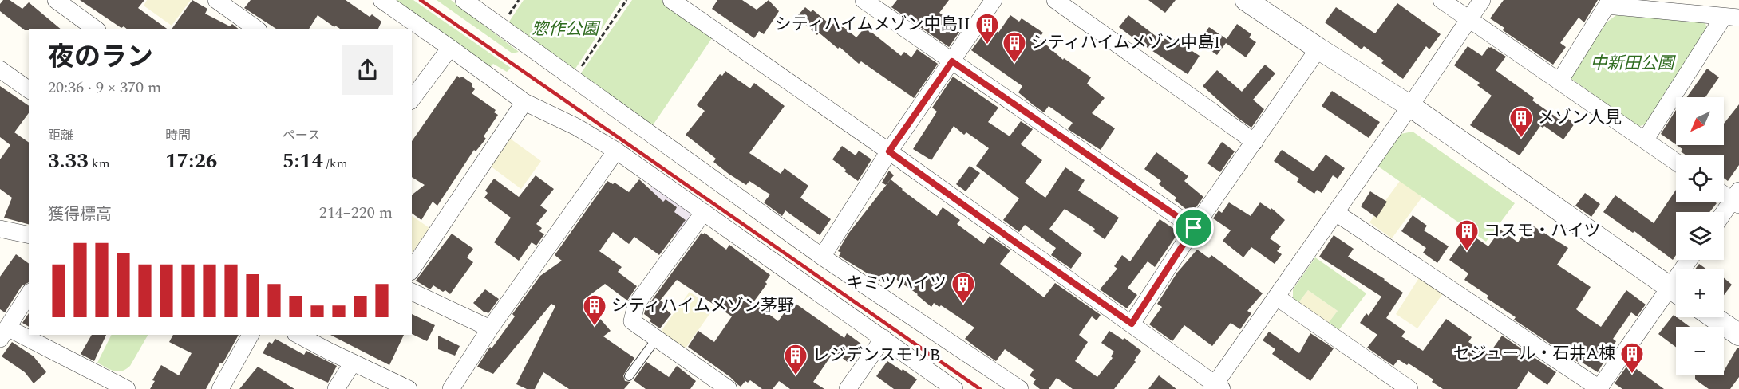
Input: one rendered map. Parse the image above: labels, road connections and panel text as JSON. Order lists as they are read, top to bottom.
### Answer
{
  "parks": ["惣作公園", "中新田公園"],
  "places": {
    "building": [
      "シティハイムメゾン中島II",
      "シティハイムメゾン中島I",
      "メゾン人見",
      "コスモ・ハイツ",
      "キミツハイツ",
      "シティハイムメゾン茅野",
      "セジュール・石井A棟",
      "レジデンスモリB"
    ]
  },
  "north": "bottom left",
  "page": {
    "heading": ["夜のラン", "20:36 · 9 × 370 m"],
    "map_buttons": ["+", "−"],
    "stats": [
      ["距離", "3.33 km"],
      ["時間", "17:26"],
      ["ペース", "5:14 /km"]
    ],
    "chart": ["獲得標高", "214–220 m"]
  }
}
